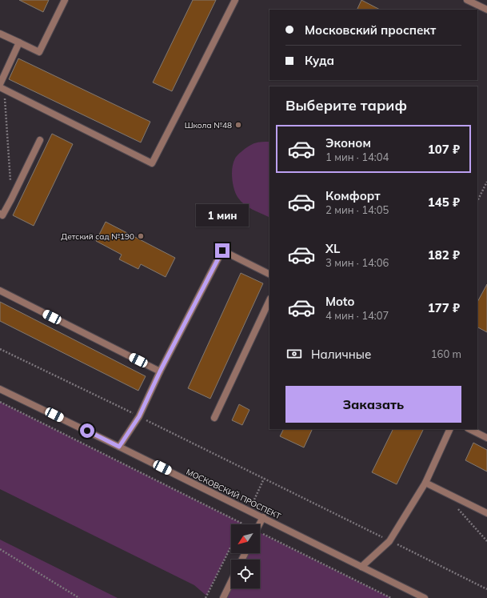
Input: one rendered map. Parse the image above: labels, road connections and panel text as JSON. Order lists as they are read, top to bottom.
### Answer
{
  "streets": {
    "street": ["МОСКОВСКИЙ ПРОСПЕКТ"]
  },
  "places": ["Школа №48", "Детский сад №190"],
  "north": "bottom left",
  "page": {
    "banner": ["Московский проспект", "Куда"],
    "heading": "Выберите тариф",
    "list": [
      {
        "name": "Эконом",
        "note": "1 мин · 14:04",
        "value": "107 ₽"
      },
      {
        "name": "Комфорт",
        "note": "2 мин · 14:05",
        "value": "145 ₽"
      },
      {
        "name": "XL",
        "note": "3 мин · 14:06",
        "value": "182 ₽"
      },
      {
        "name": "Moto",
        "note": "4 мин · 14:07",
        "value": "177 ₽"
      }
    ],
    "bubble": "1 мин",
    "pay": ["Наличные", "160 m"],
    "buttons": "Заказать"
  }
}
